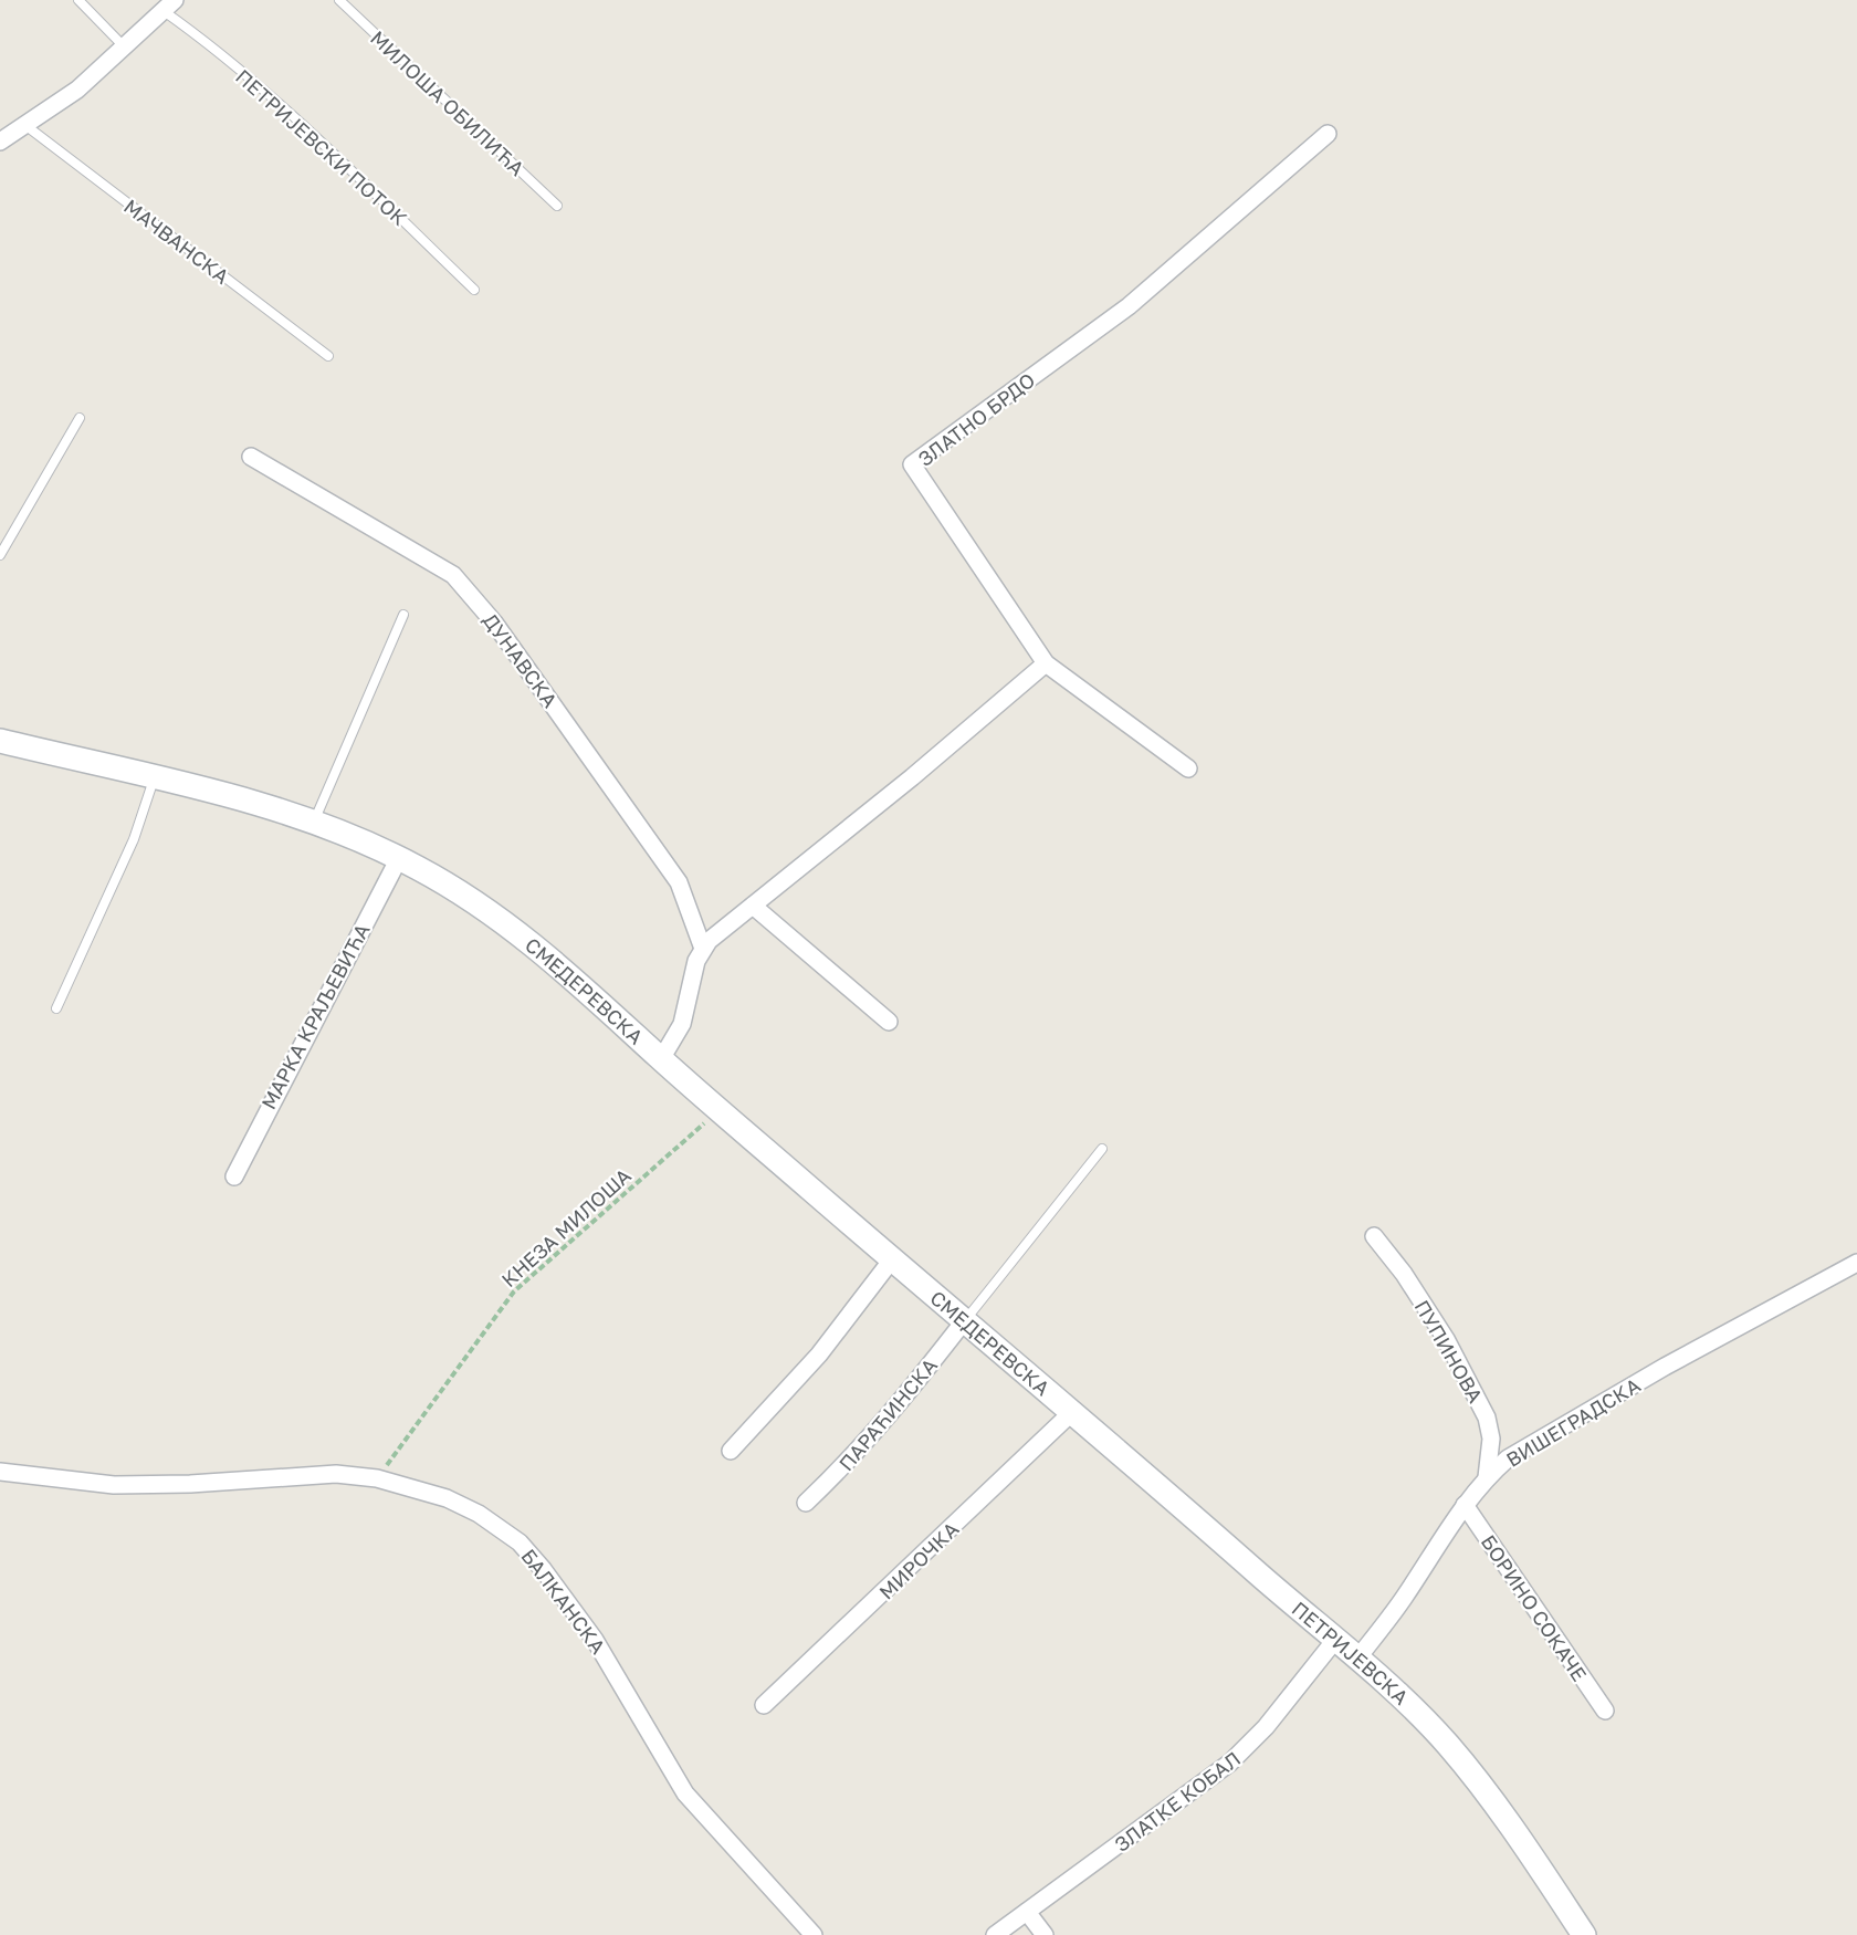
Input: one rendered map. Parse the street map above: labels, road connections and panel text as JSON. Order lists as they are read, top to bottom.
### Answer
{
  "streets": {
    "main road": ["СМЕДЕРЕВСКА", "ПЕТРИЈЕВСКА"],
    "street": [
      "ЗЛАТНО БРДО",
      "ДУНАВСКА",
      "МАРКА КРАЉЕВИЋА",
      "ПУПИНОВА",
      "ПАРАЋИНСКА",
      "ВИШЕГРАДСКА",
      "МИРОЧКА",
      "БАЛКАНСКА",
      "БОРИНО СОКАЧЕ",
      "ЗЛАТКЕ КОБАЛ"
    ],
    "lane": ["МИЛОША ОБИЛИЋА", "ПЕТРИЈЕВСКИ ПОТОК", "МАЧВАНСКА"],
    "path": ["КНЕЗА МИЛОША"]
  },
  "crossings": [
    ["СМЕДЕРЕВСКА", "МАРКА КРАЉЕВИЋА"],
    ["СМЕДЕРЕВСКА", "КНЕЗА МИЛОША"],
    ["СМЕДЕРЕВСКА", "ПАРАЋИНСКА"],
    ["СМЕДЕРЕВСКА", "МИРОЧКА"],
    ["СМЕДЕРЕВСКА", "ПЕТРИЈЕВСКА"],
    ["КНЕЗА МИЛОША", "БАЛКАНСКА"],
    ["ПУПИНОВА", "ВИШЕГРАДСКА"],
    ["ВИШЕГРАДСКА", "БОРИНО СОКАЧЕ"],
    ["ВИШЕГРАДСКА", "ПЕТРИЈЕВСКА"],
    ["МИРОЧКА", "ПЕТРИЈЕВСКА"],
    ["ПЕТРИЈЕВСКА", "ЗЛАТКЕ КОБАЛ"]
  ]
}
